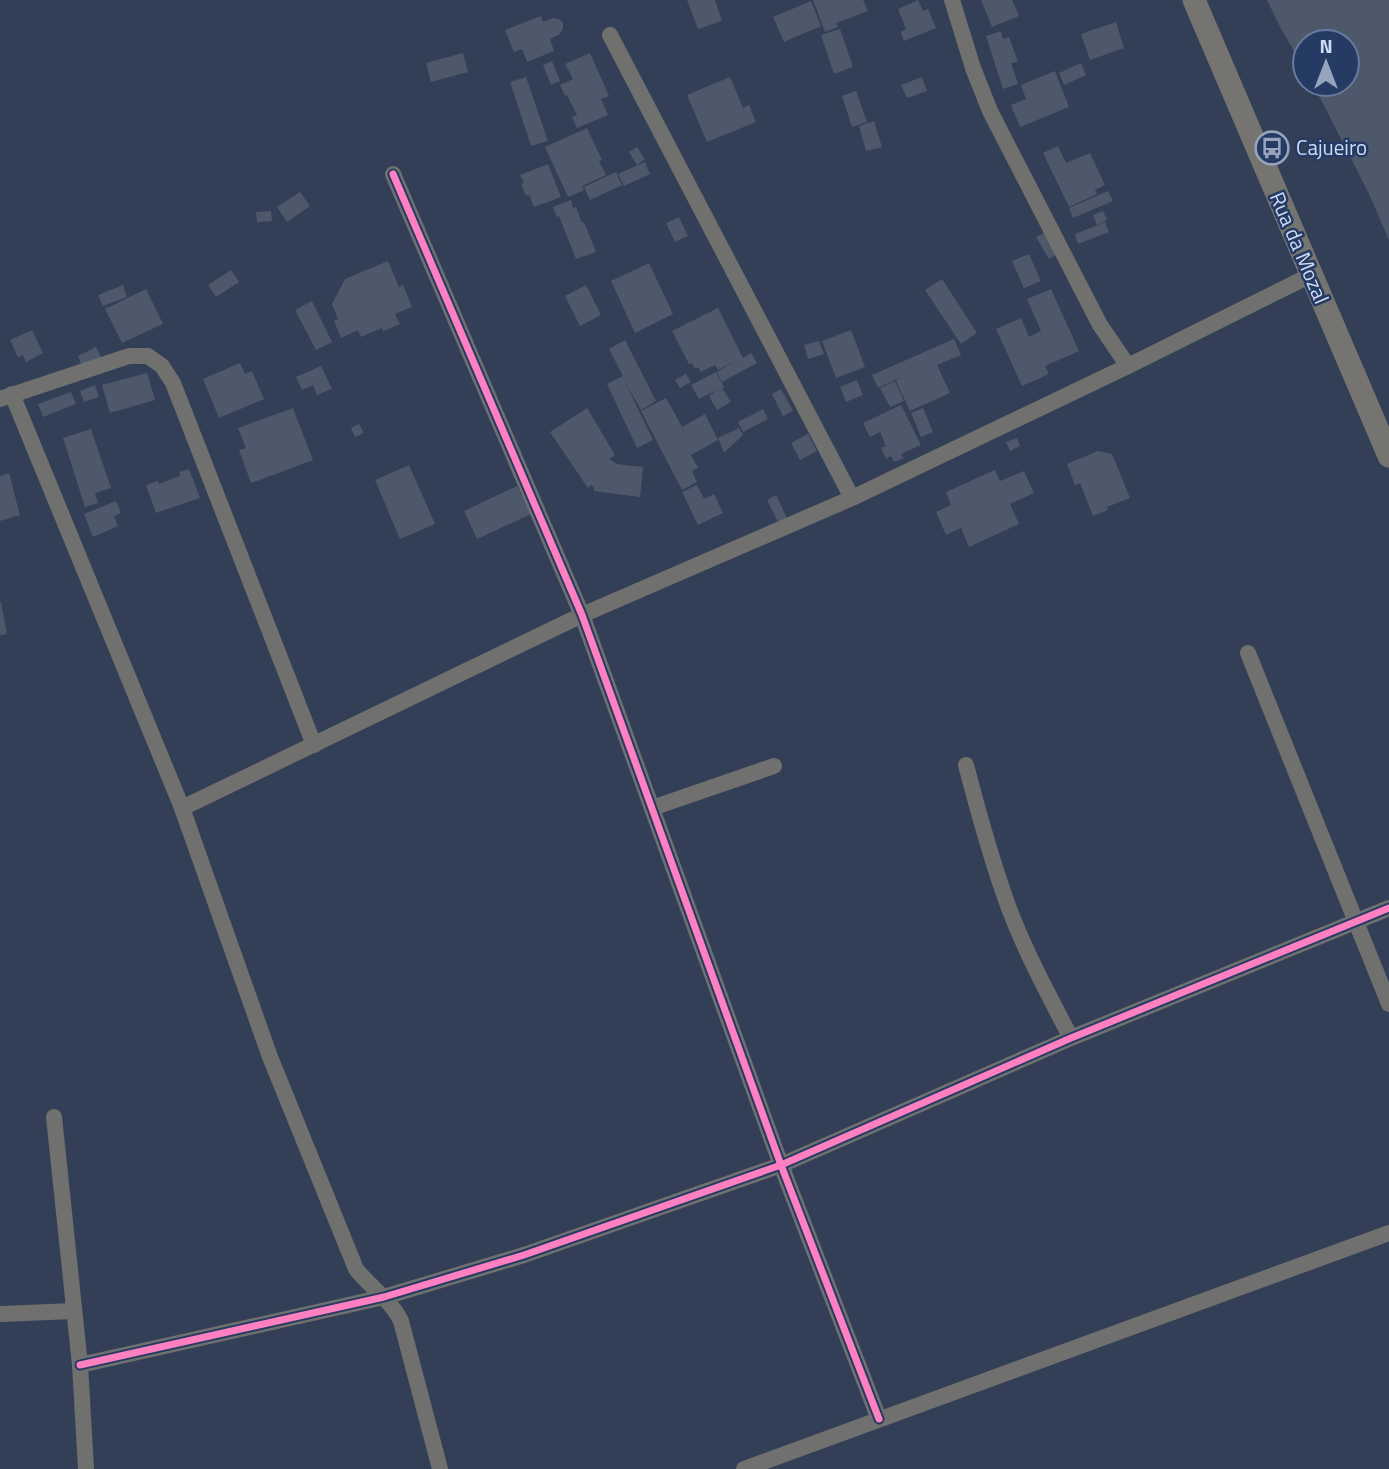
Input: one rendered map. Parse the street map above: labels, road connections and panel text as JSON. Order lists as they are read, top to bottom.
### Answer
{
  "streets": {
    "main road": ["Rua da Mozal"]
  },
  "places": {
    "bus stop": ["Cajueiro"]
  },
  "north": "top"
}
